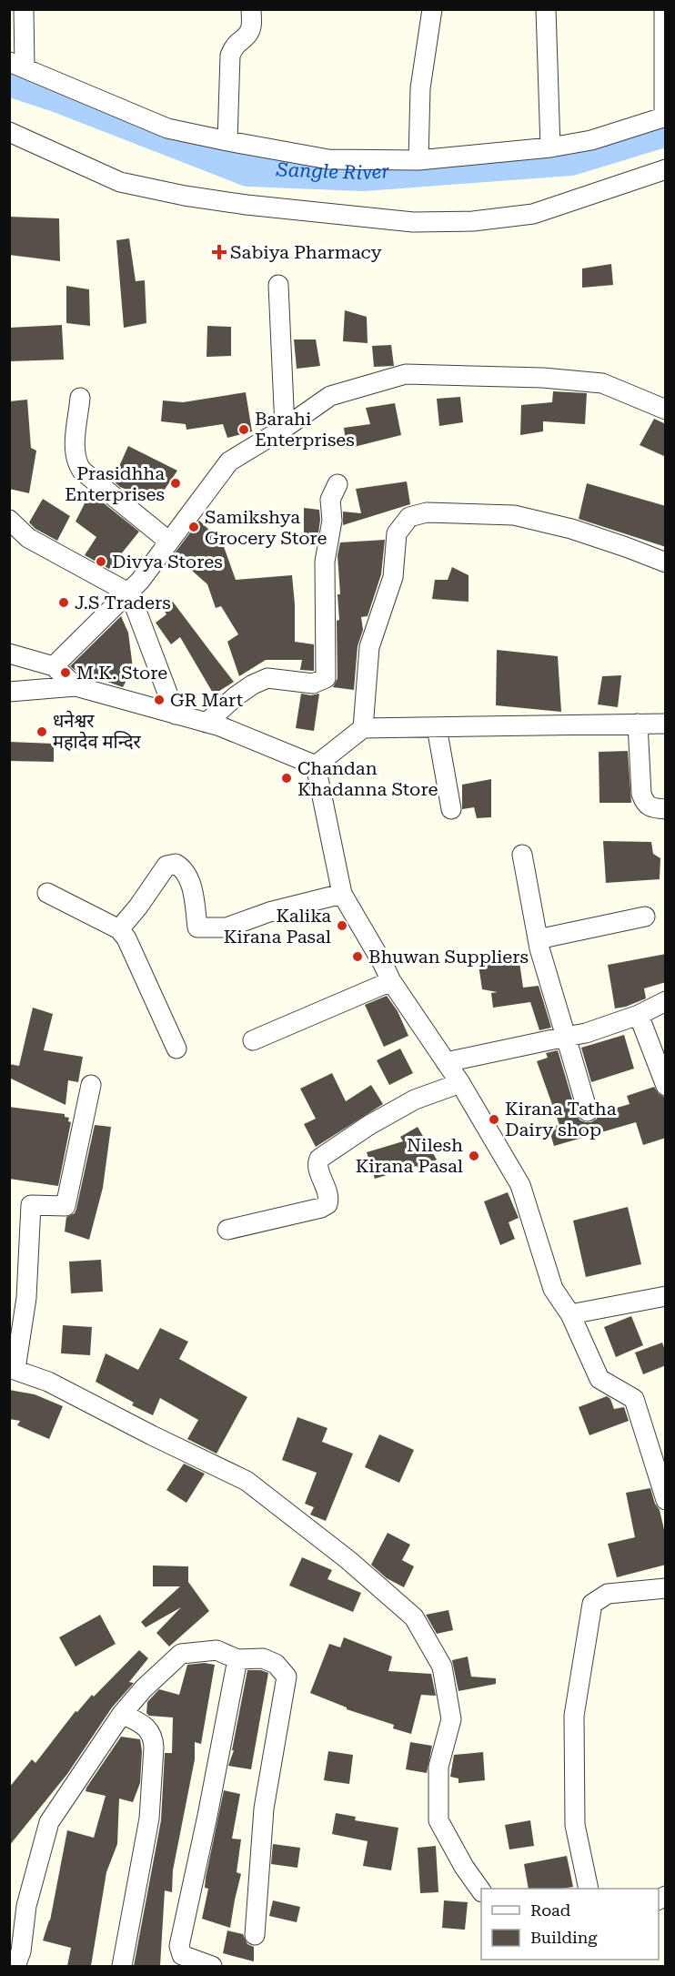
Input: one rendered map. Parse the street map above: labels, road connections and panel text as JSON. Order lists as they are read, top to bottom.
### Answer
{
  "water": ["Sangle River"],
  "places": {
    "health": ["Sabiya Pharmacy"],
    "other": [
      "Barahi Enterprises",
      "Prasidhha Enterprises",
      "Samikshya Grocery Store",
      "Divya Stores",
      "J.S Traders",
      "M.K. Store",
      "GR Mart",
      "धनेश्वर महादेव मन्दिर",
      "Chandan Khadanna Store",
      "Kalika Kirana Pasal",
      "Bhuwan Suppliers",
      "Kirana Tatha Dairy shop",
      "Nilesh Kirana Pasal"
    ]
  },
  "legend": ["Road", "Building"]
}
